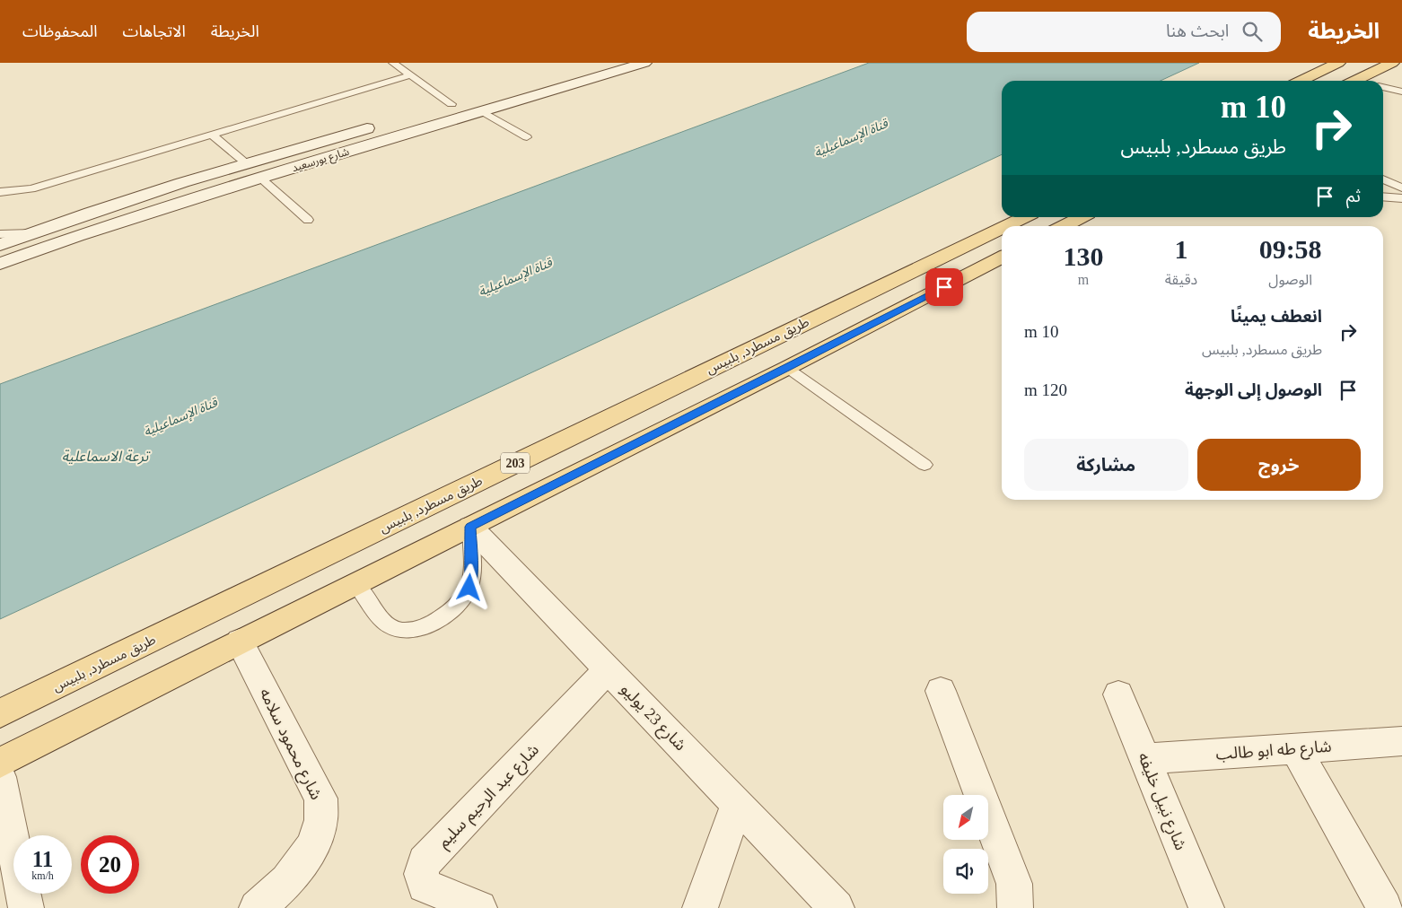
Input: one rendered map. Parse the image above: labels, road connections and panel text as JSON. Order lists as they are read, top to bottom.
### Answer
{
  "streets": {
    "main road": ["طريق مسطرد, بلبيس", "203"],
    "street": [
      "شارع بورسعيد",
      "شارع 23 يوليو",
      "شارع محمود سلامه",
      "شارع طه ابو طالب",
      "شارع عبد الرحيم سليم",
      "شارع نبيل خليفه"
    ]
  },
  "crossings": [
    ["شارع 23 يوليو", "شارع عبد الرحيم سليم"],
    ["شارع طه ابو طالب", "شارع نبيل خليفه"]
  ],
  "water": ["قناة الإسماعيلية", "ترعة الاسماعلية"],
  "north": "bottom left",
  "page": {
    "header": "الخريطة",
    "search": "ابحث هنا",
    "nav": ["الخريطة", "الاتجاهات", "المحفوظات"],
    "turn": ["10 m", "طريق مسطرد, بلبيس"],
    "then": "ثم",
    "eta": [
      "09:58",
      "الوصول",
      "1",
      "دقيقة",
      "130",
      "m"
    ],
    "list": [
      {
        "name": "انعطف يمينًا",
        "note": "طريق مسطرد, بلبيس",
        "value": "10 m"
      },
      {
        "name": "الوصول إلى الوجهة",
        "value": "120 m"
      }
    ],
    "buttons": ["خروج", "مشاركة"],
    "speed": "11 km/h",
    "limit": "20"
  }
}
